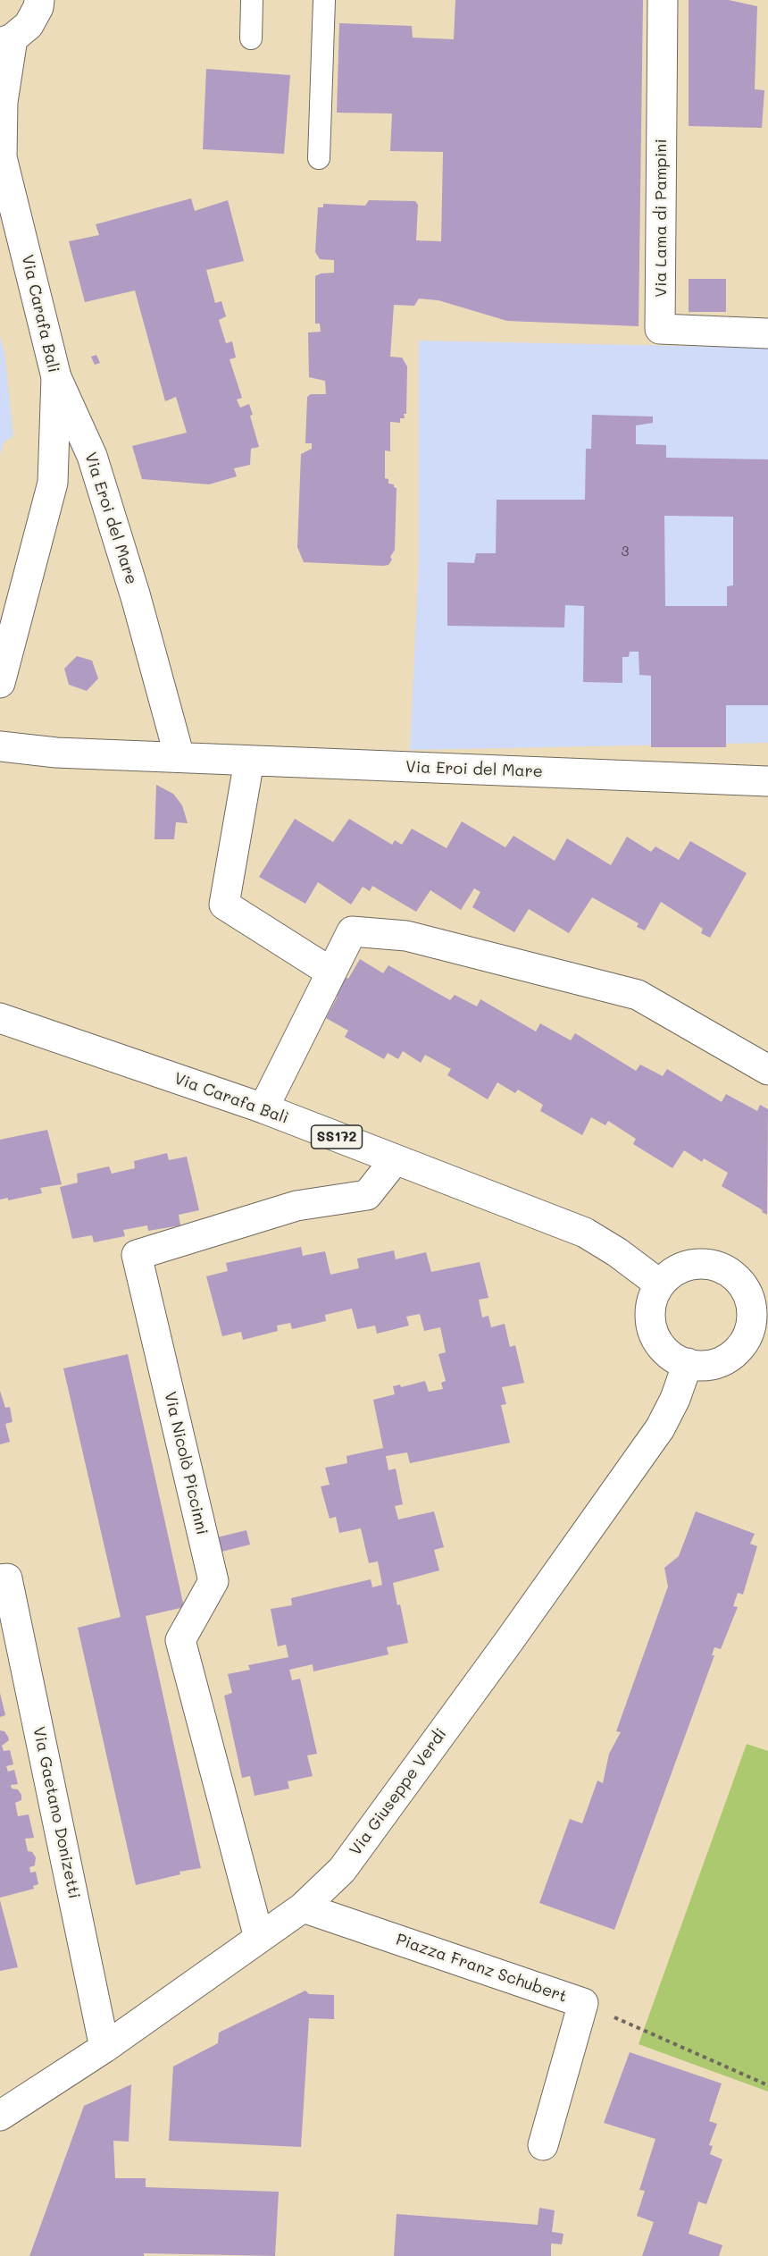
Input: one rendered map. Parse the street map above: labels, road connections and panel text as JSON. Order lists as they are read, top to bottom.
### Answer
{
  "streets": {
    "street": [
      "Via Lama di Pampini",
      "Via Carafa Bali",
      "Via Eroi del Mare",
      "Via Carafa Balì",
      "SS172",
      "Via Nicolò Piccinni",
      "Via Giuseppe Verdi",
      "Via Gaetano Donizetti",
      "Piazza Franz Schubert"
    ]
  },
  "crossings": [
    ["Via Carafa Bali", "Via Eroi del Mare"],
    ["Via Carafa Balì", "Via Nicolò Piccinni"],
    ["Via Carafa Balì", "Via Giuseppe Verdi"],
    ["Via Nicolò Piccinni", "Via Giuseppe Verdi"],
    ["Via Giuseppe Verdi", "Via Gaetano Donizetti"],
    ["Via Giuseppe Verdi", "Piazza Franz Schubert"]
  ],
  "house_numbers": ["3"]
}
